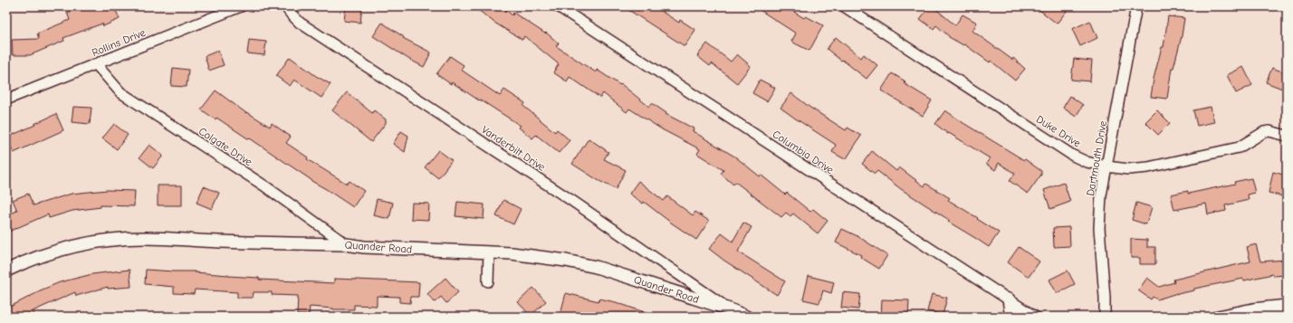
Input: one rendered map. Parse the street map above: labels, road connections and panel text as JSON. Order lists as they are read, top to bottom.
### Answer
{
  "streets": {
    "street": [
      "Rollins Drive",
      "Duke Drive",
      "Colgate Drive",
      "Vanderbilt Drive",
      "Columbia Drive",
      "Dartmouth Drive",
      "Quander Road"
    ]
  },
  "crossings": [
    ["Rollins Drive", "Colgate Drive"],
    ["Duke Drive", "Dartmouth Drive"],
    ["Colgate Drive", "Quander Road"],
    ["Vanderbilt Drive", "Quander Road"]
  ]
}
